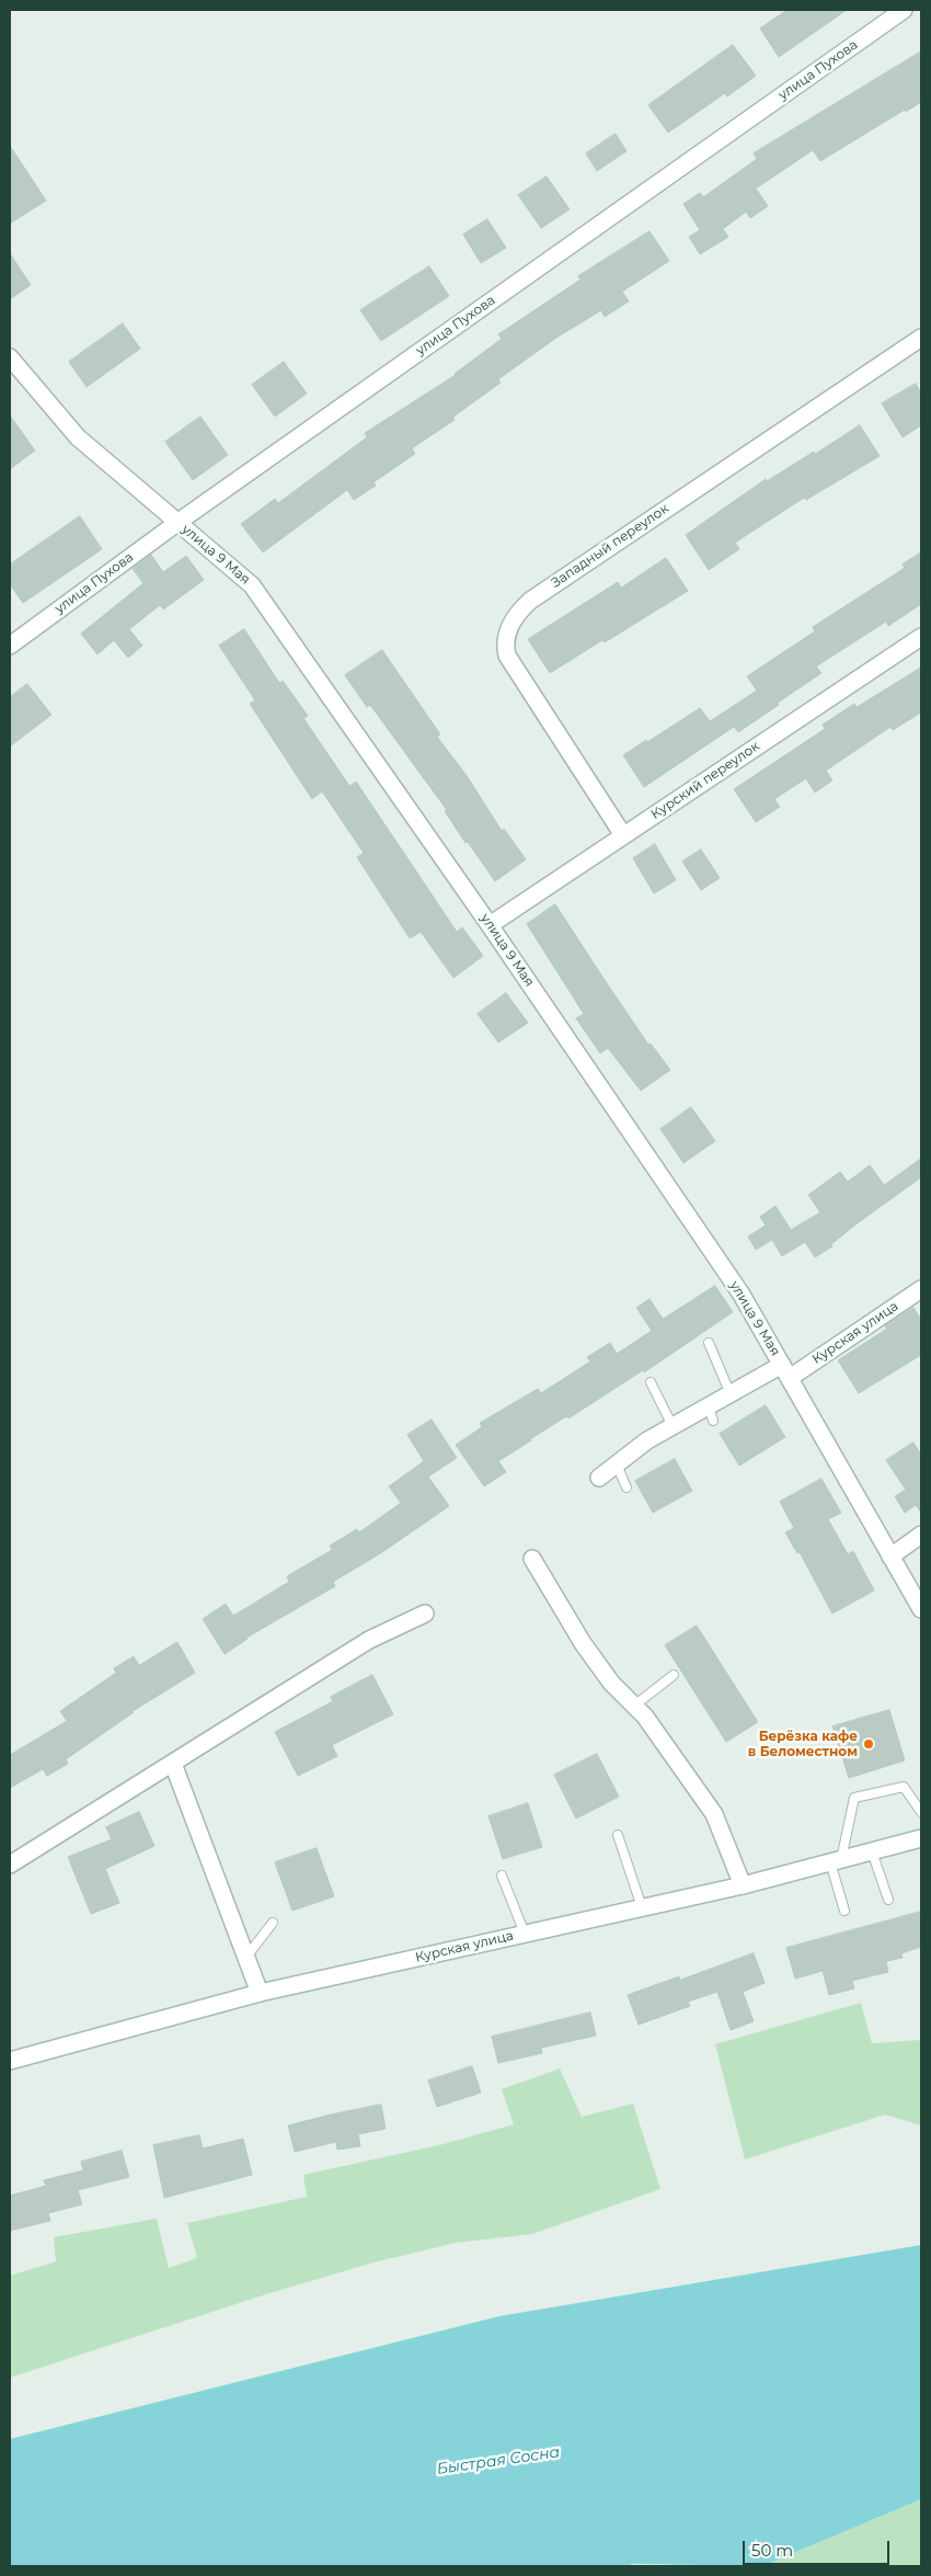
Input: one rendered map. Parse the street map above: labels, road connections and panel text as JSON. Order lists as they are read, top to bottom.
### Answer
{
  "streets": {
    "street": [
      "улица Пухова",
      "Западный переулок",
      "улица 9 Мая",
      "Курский переулок",
      "Курская улица"
    ]
  },
  "crossings": [
    ["улица Пухова", "улица 9 Мая"],
    ["Западный переулок", "Курский переулок"],
    ["улица 9 Мая", "Курский переулок"],
    ["улица 9 Мая", "Курская улица"]
  ],
  "water": ["Быстрая Сосна"],
  "places": ["Берёзка кафе в Беломестном"],
  "scale_bar": "50 m"
}
